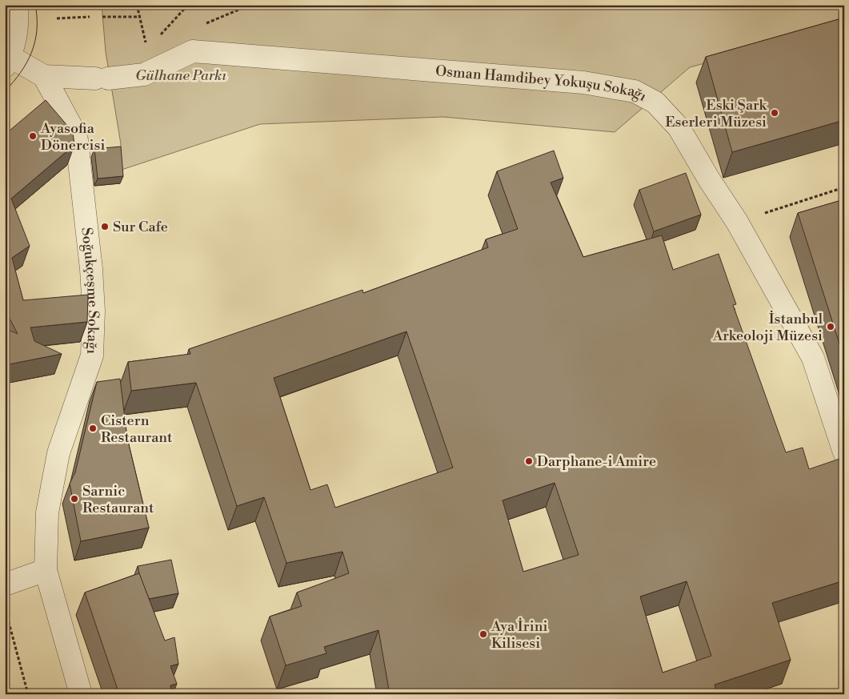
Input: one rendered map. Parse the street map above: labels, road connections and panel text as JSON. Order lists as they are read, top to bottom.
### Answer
{
  "streets": {
    "street": ["Osman Hamdibey Yokuşu Sokağı", "Soğukçeşme Sokağı"]
  },
  "crossings": [
    ["Osman Hamdibey Yokuşu Sokağı", "Soğukçeşme Sokağı"]
  ],
  "parks": ["Gülhane Parkı"],
  "places": [
    "Eski Şark Eserleri Müzesi",
    "Ayasofia Dönercisi",
    "Sur Cafe",
    "İstanbul Arkeoloji Müzesi",
    "Cistern Restaurant",
    "Darphane-i Amire",
    "Sarnic Restaurant",
    "Aya İrini Kilisesi"
  ]
}
